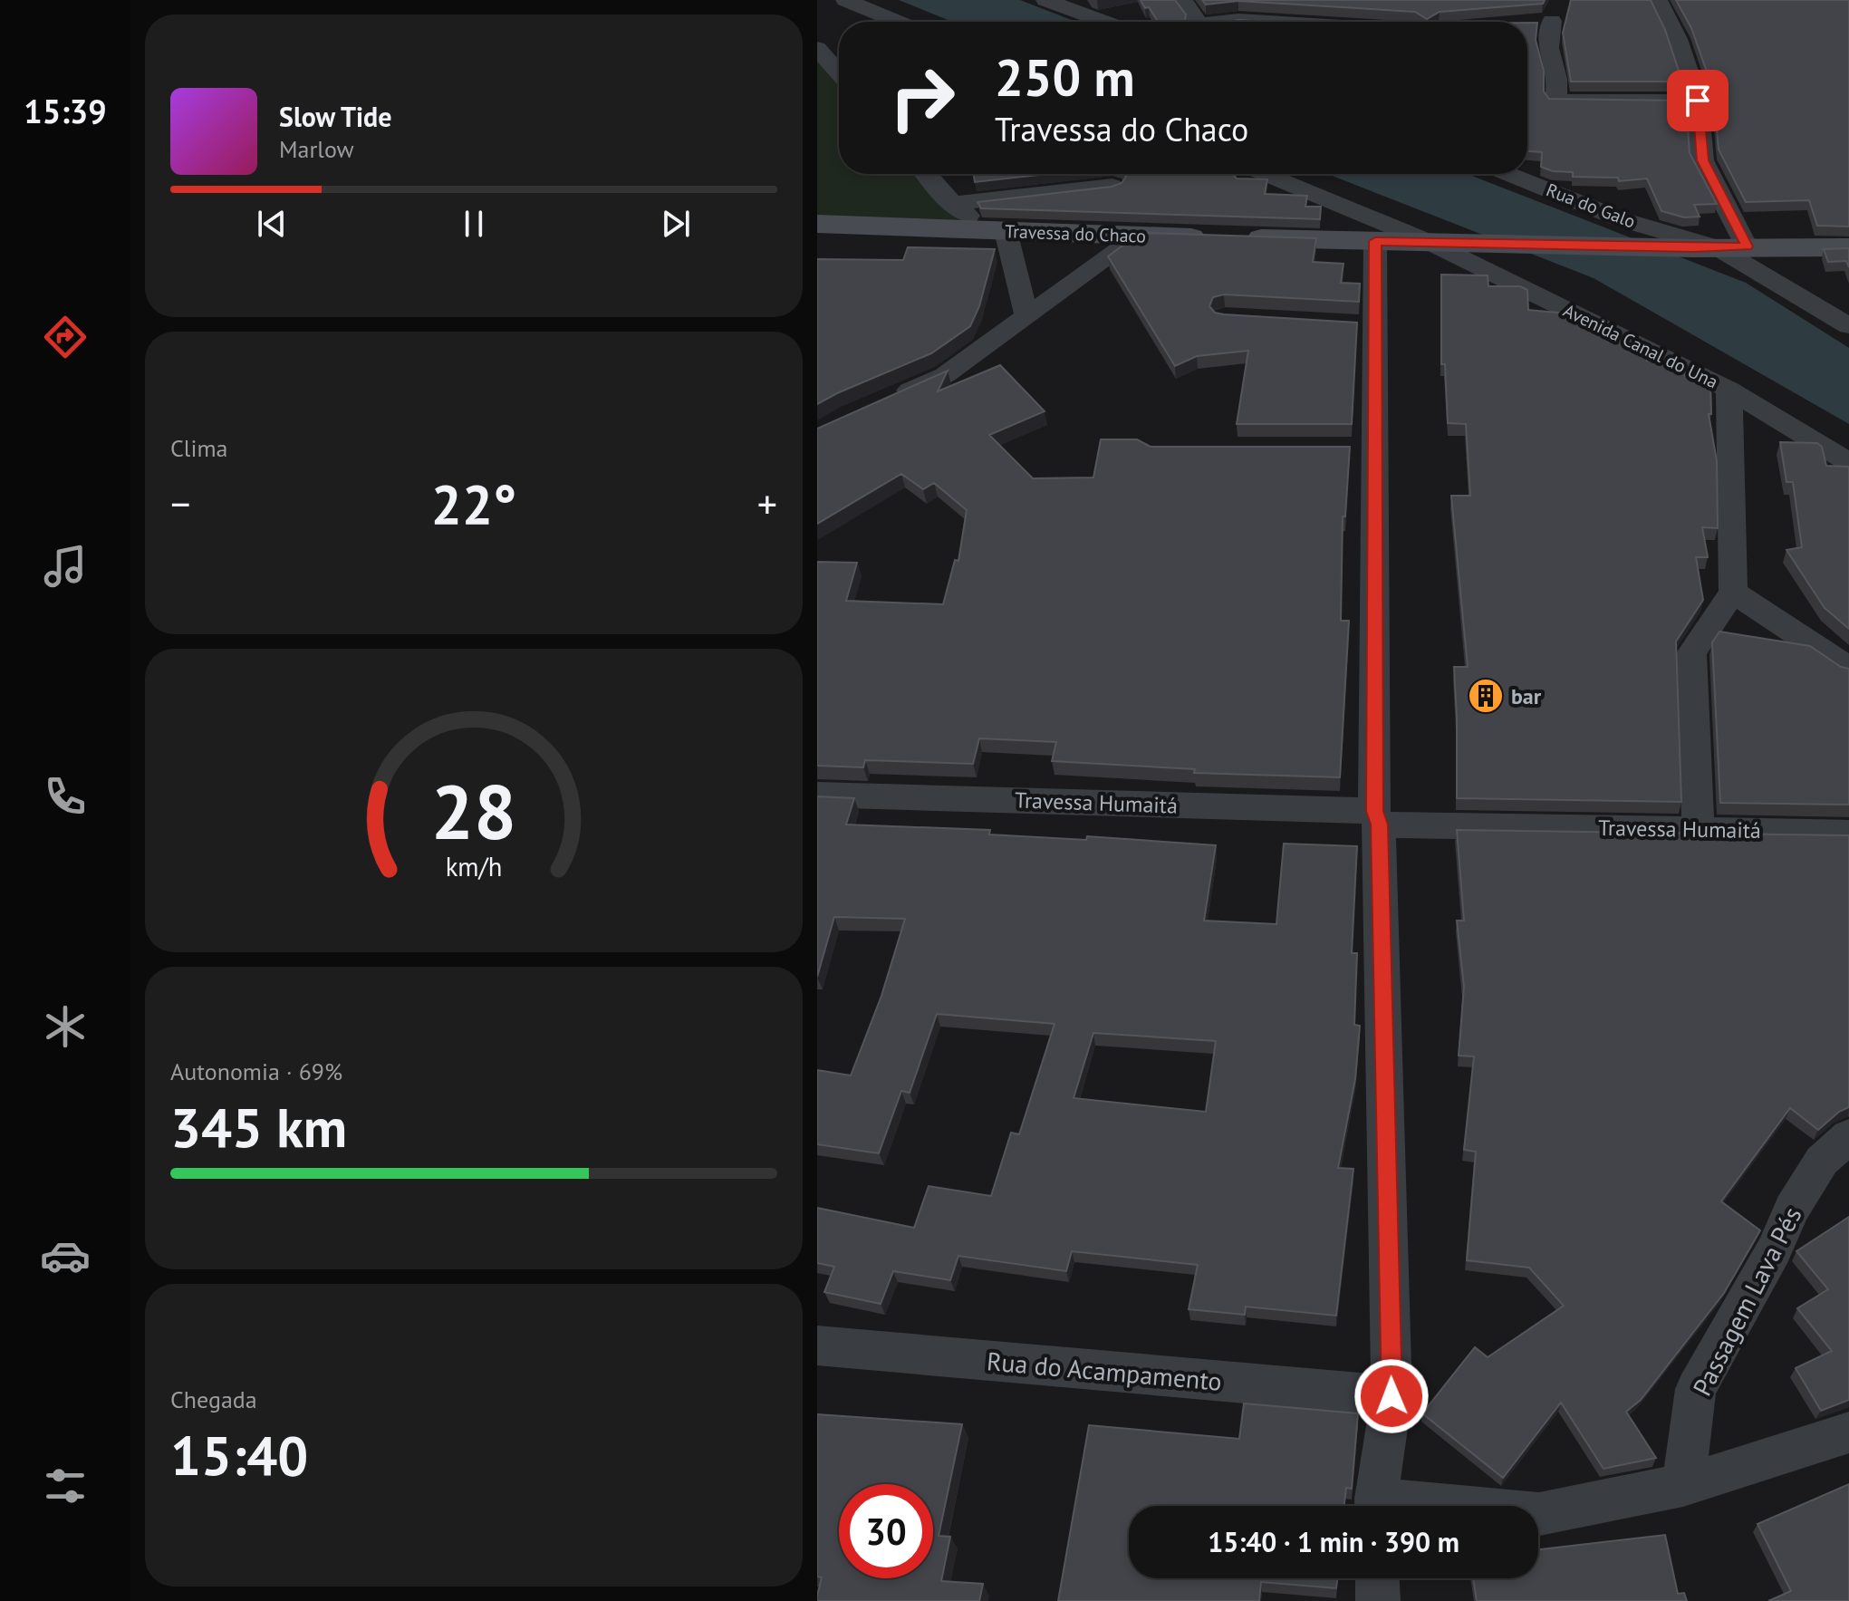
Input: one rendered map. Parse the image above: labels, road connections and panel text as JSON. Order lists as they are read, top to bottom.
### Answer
{
  "streets": {
    "street": [
      "Rua do Galo",
      "Travessa do Chaco",
      "Avenida Canal do Una",
      "Travessa Humaitá",
      "Passagem Lava Pés",
      "Rua do Acampamento"
    ]
  },
  "crossings": [
    ["Rua do Galo", "Travessa do Chaco"],
    ["Travessa do Chaco", "Avenida Canal do Una"]
  ],
  "places": {
    "building": ["bar"]
  },
  "page": {
    "tabs": "15:39",
    "turn": ["250 m", "Travessa do Chaco"],
    "song": ["Slow Tide", "Marlow"],
    "tile": [
      "Clima",
      ["Autonomia · 69%", "345 km"],
      ["Chegada", "15:40"]
    ],
    "heat": ["−", "22°", "+"],
    "limit": "30",
    "trip": "15:40 · 1 min · 390 m",
    "gauge": ["28", "km/h"]
  }
}
